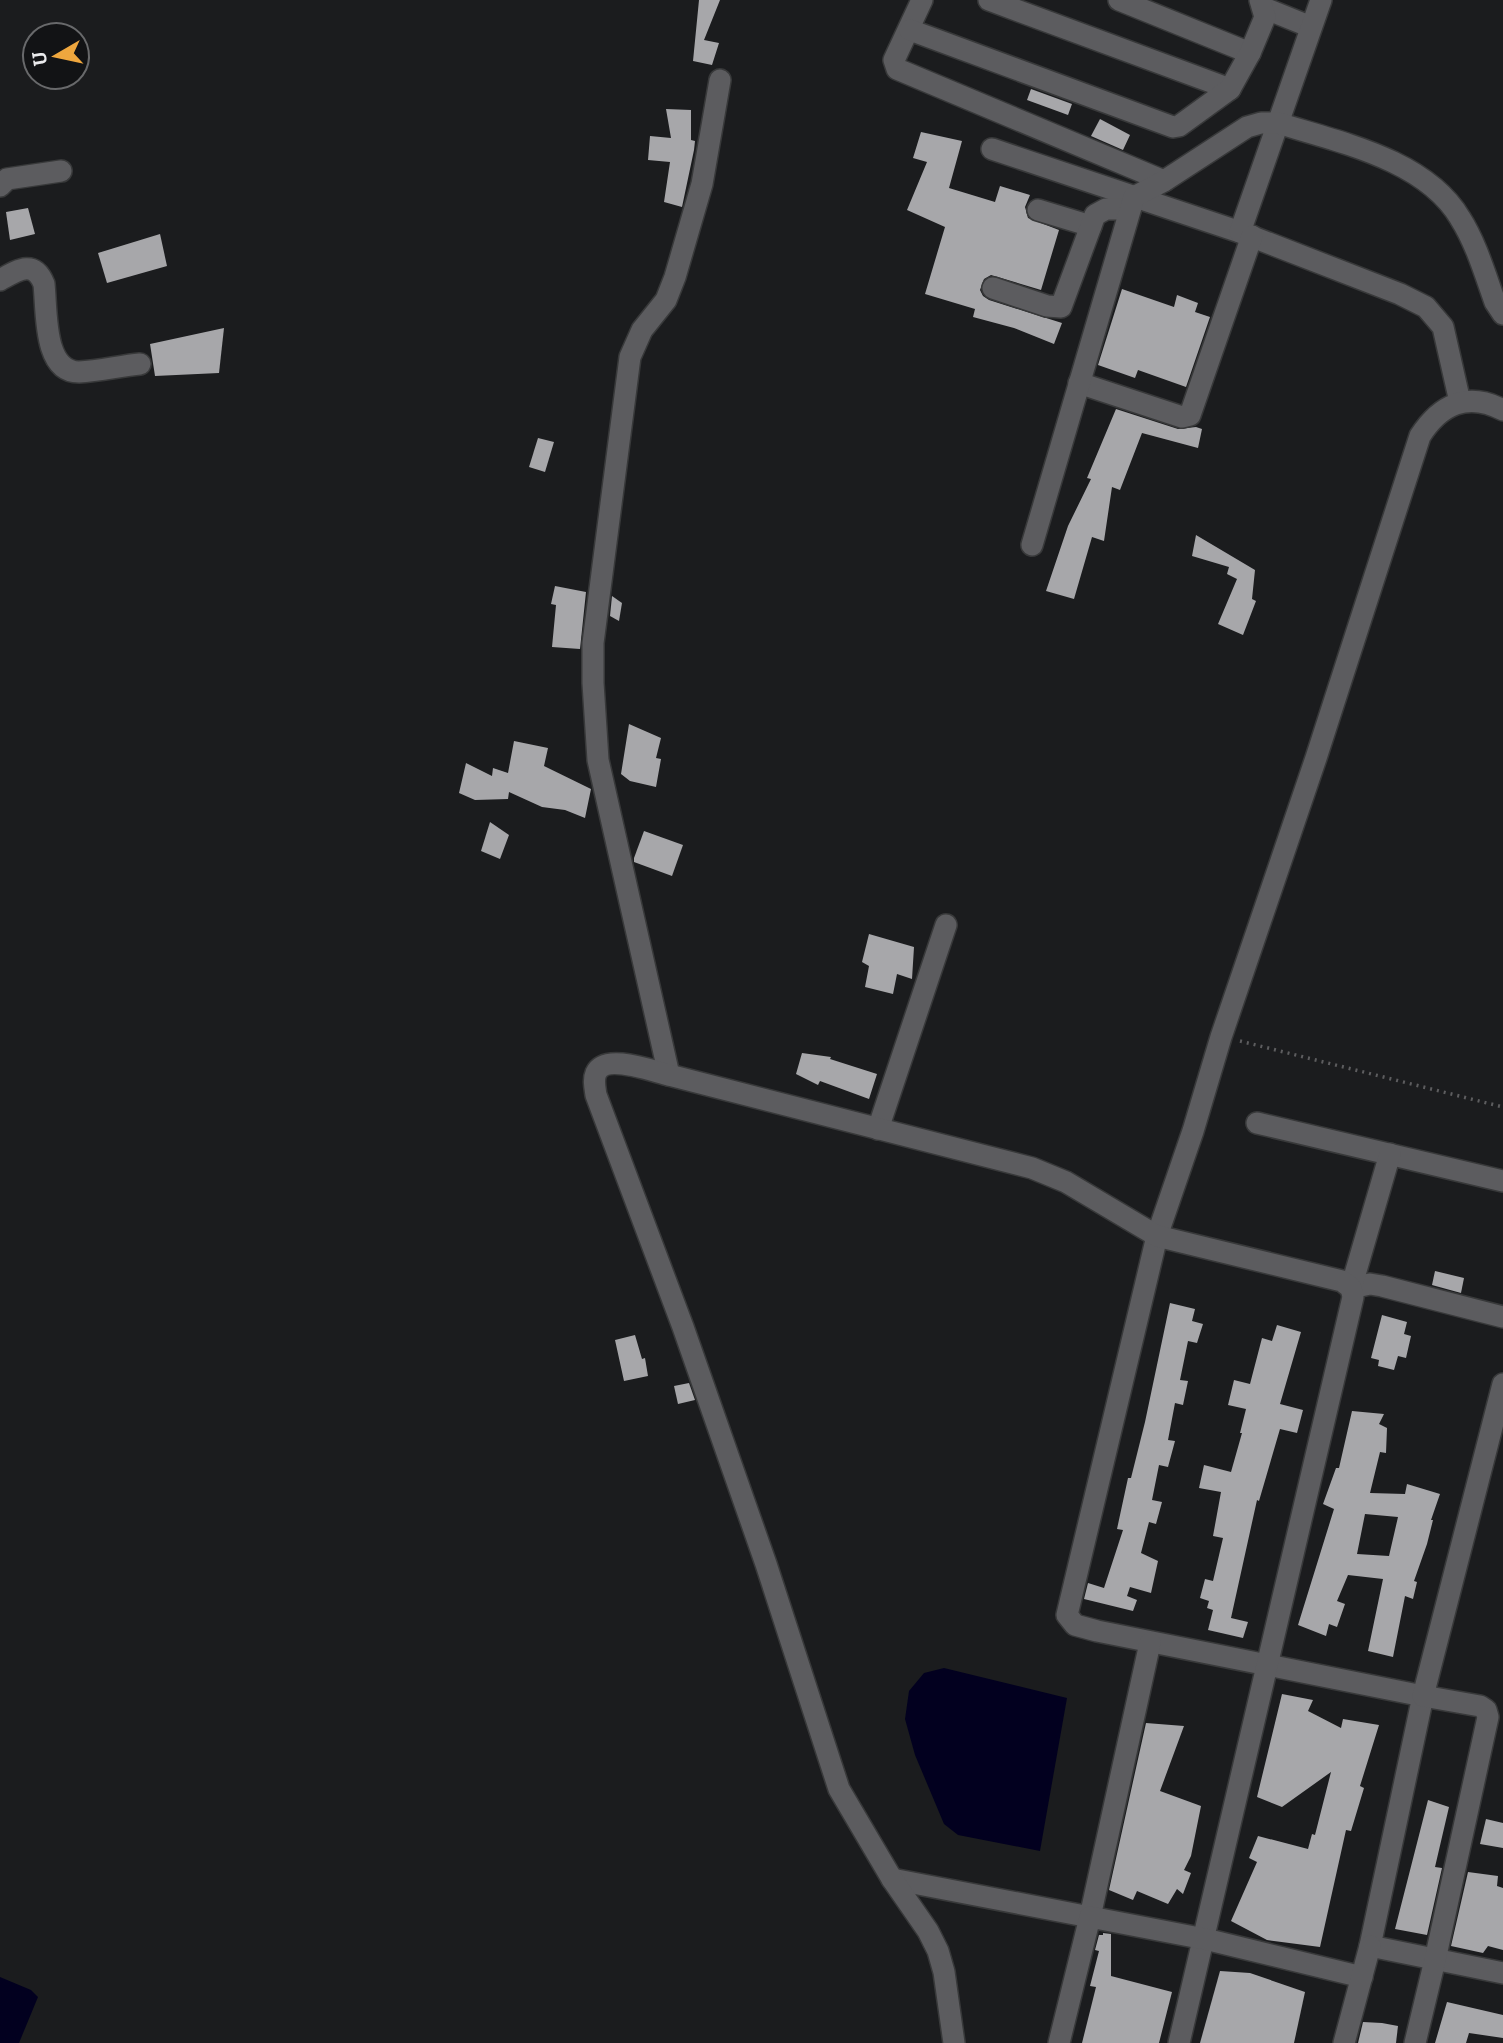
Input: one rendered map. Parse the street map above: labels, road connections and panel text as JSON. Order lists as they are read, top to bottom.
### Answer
{
  "north": "left"
}
